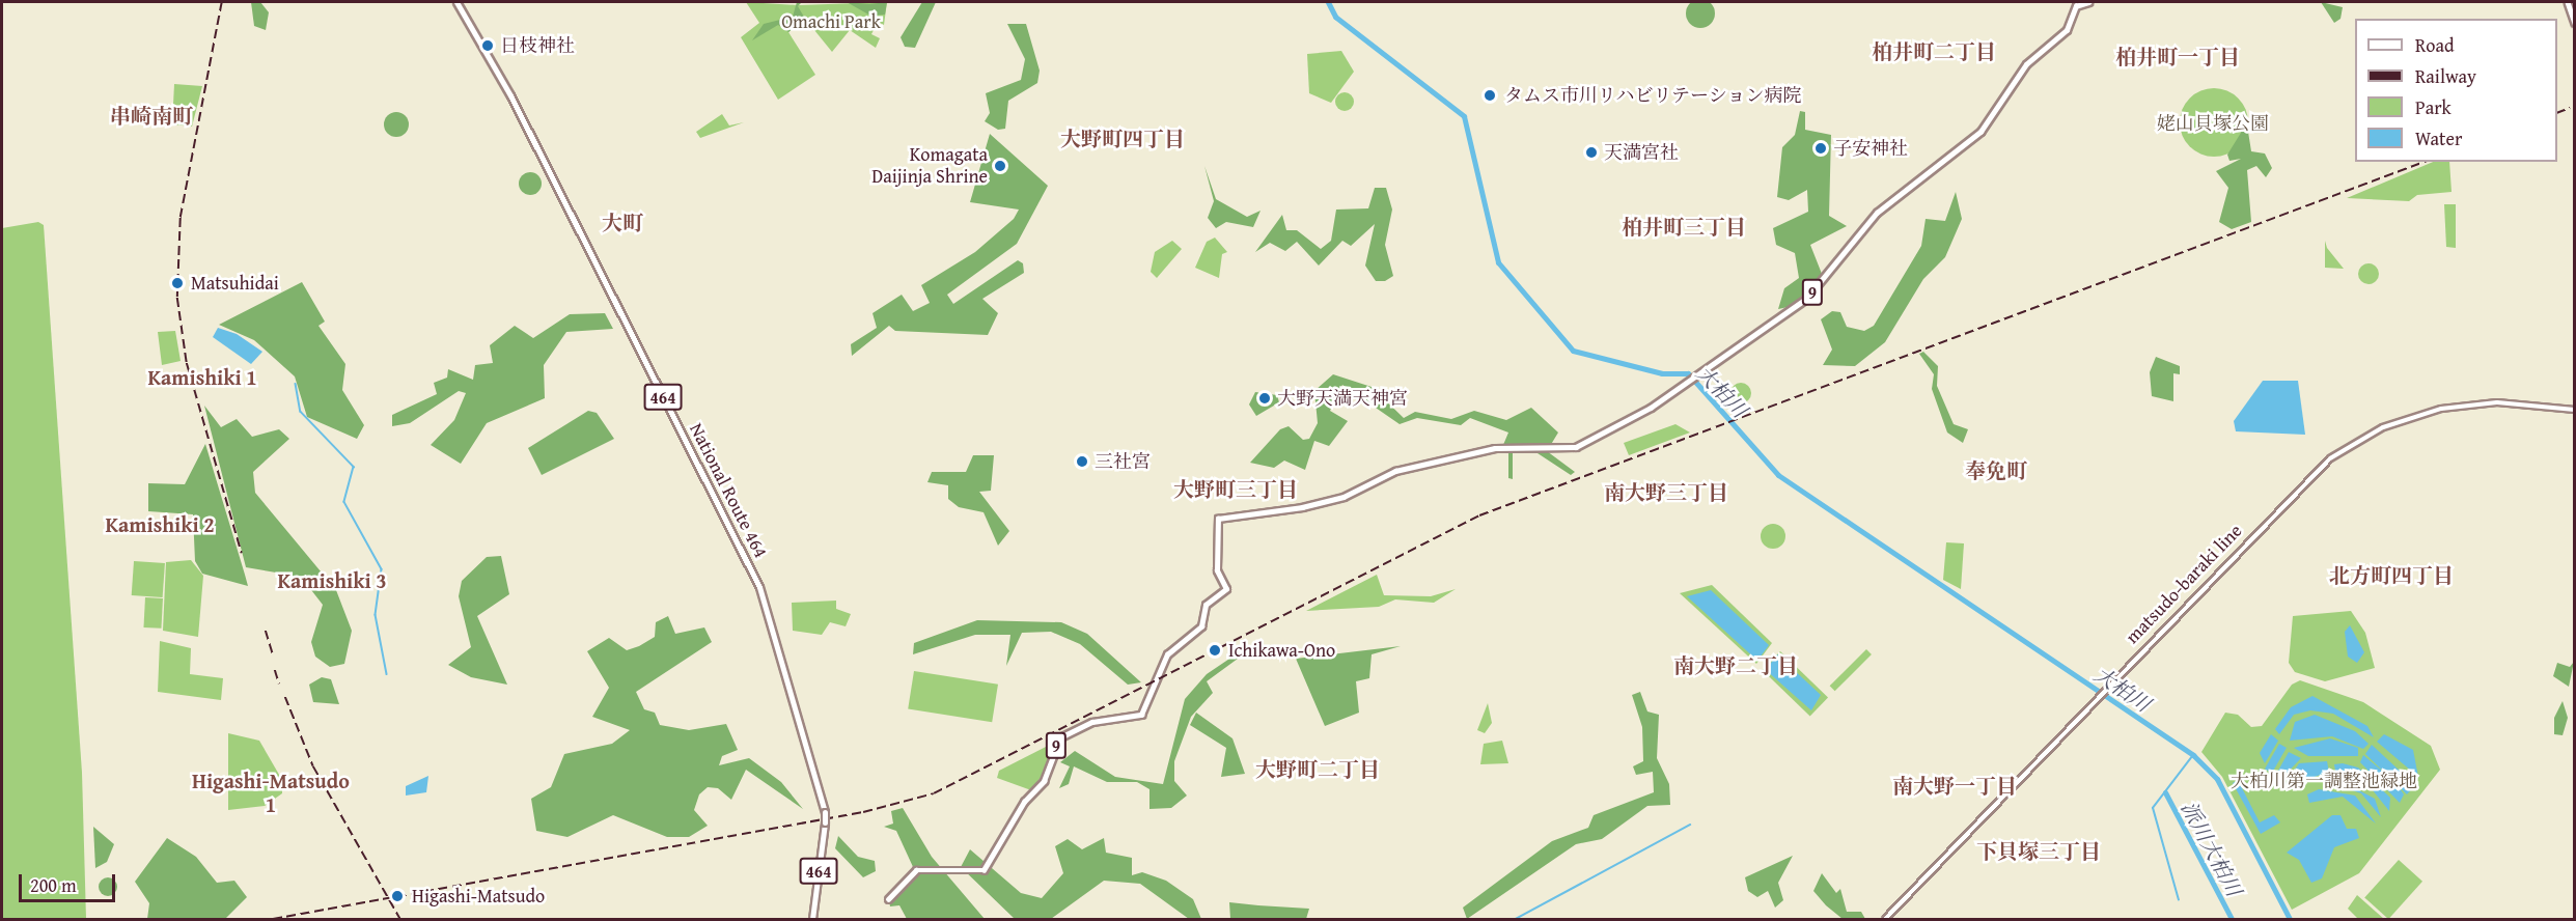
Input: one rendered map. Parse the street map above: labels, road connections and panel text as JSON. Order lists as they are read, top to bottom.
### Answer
{
  "streets": {
    "highway": ["464", "National Route 464"],
    "main road": ["9", "matsudo-baraki line"]
  },
  "districts": [
    "柏井町二丁目",
    "柏井町一丁目",
    "串崎南町",
    "大野町四丁目",
    "大町",
    "柏井町三丁目",
    "Kamishiki 1",
    "奉免町",
    "大野町三丁目",
    "南大野三丁目",
    "Kamishiki 2",
    "北方町四丁目",
    "Kamishiki 3",
    "南大野二丁目",
    "大野町二丁目",
    "Higashi-Matsudo 1",
    "南大野一丁目",
    "下貝塚三丁目"
  ],
  "water": ["大柏川", "派川大柏川"],
  "parks": ["Omachi Park", "姥山貝塚公園", "大柏川第一調整池緑地"],
  "places": [
    "日枝神社",
    "タムス市川リハビリテーション病院",
    "子安神社",
    "天満宮社",
    "Komagata Daijinja Shrine",
    "Matsuhidai",
    "大野天満天神宮",
    "三社宮",
    "Ichikawa-Ono",
    "Higashi-Matsudo"
  ],
  "legend": [
    "Road",
    "Railway",
    "Park",
    "Water"
  ],
  "scale_bar": "200 m"
}
